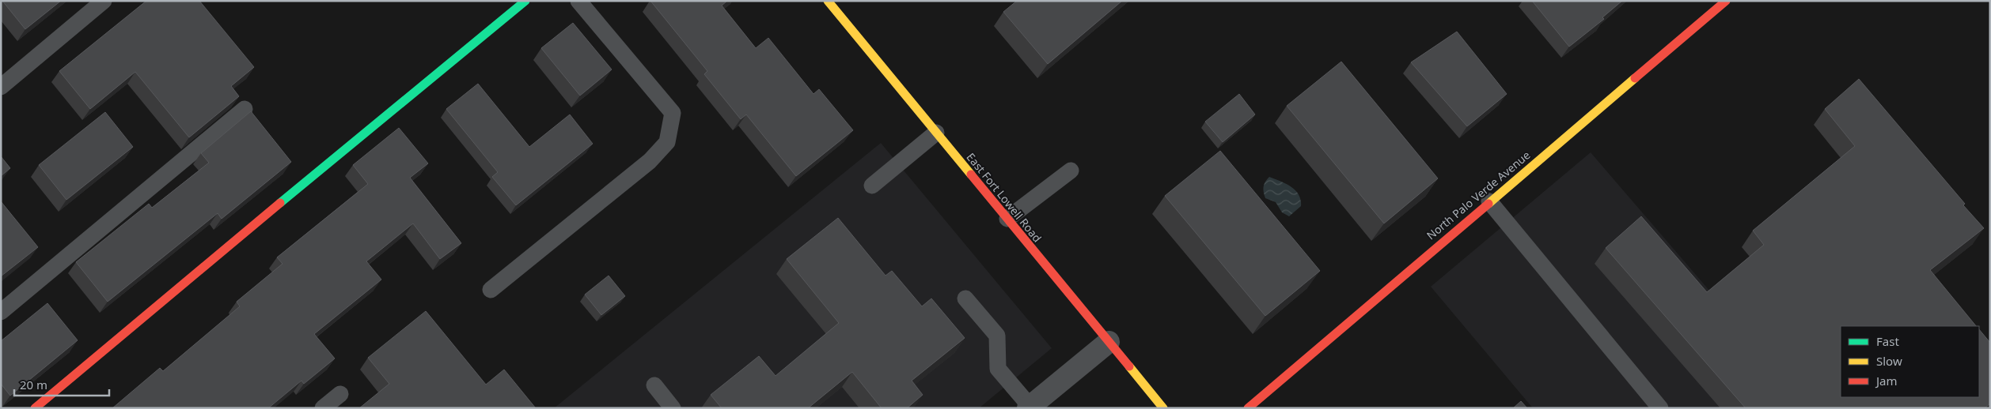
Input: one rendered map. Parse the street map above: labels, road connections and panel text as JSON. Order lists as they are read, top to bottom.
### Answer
{
  "streets": {
    "street": ["North Palo Verde Avenue", "East Fort Lowell Road"]
  },
  "legend": ["Fast", "Slow", "Jam"],
  "scale_bar": "20 m"
}
